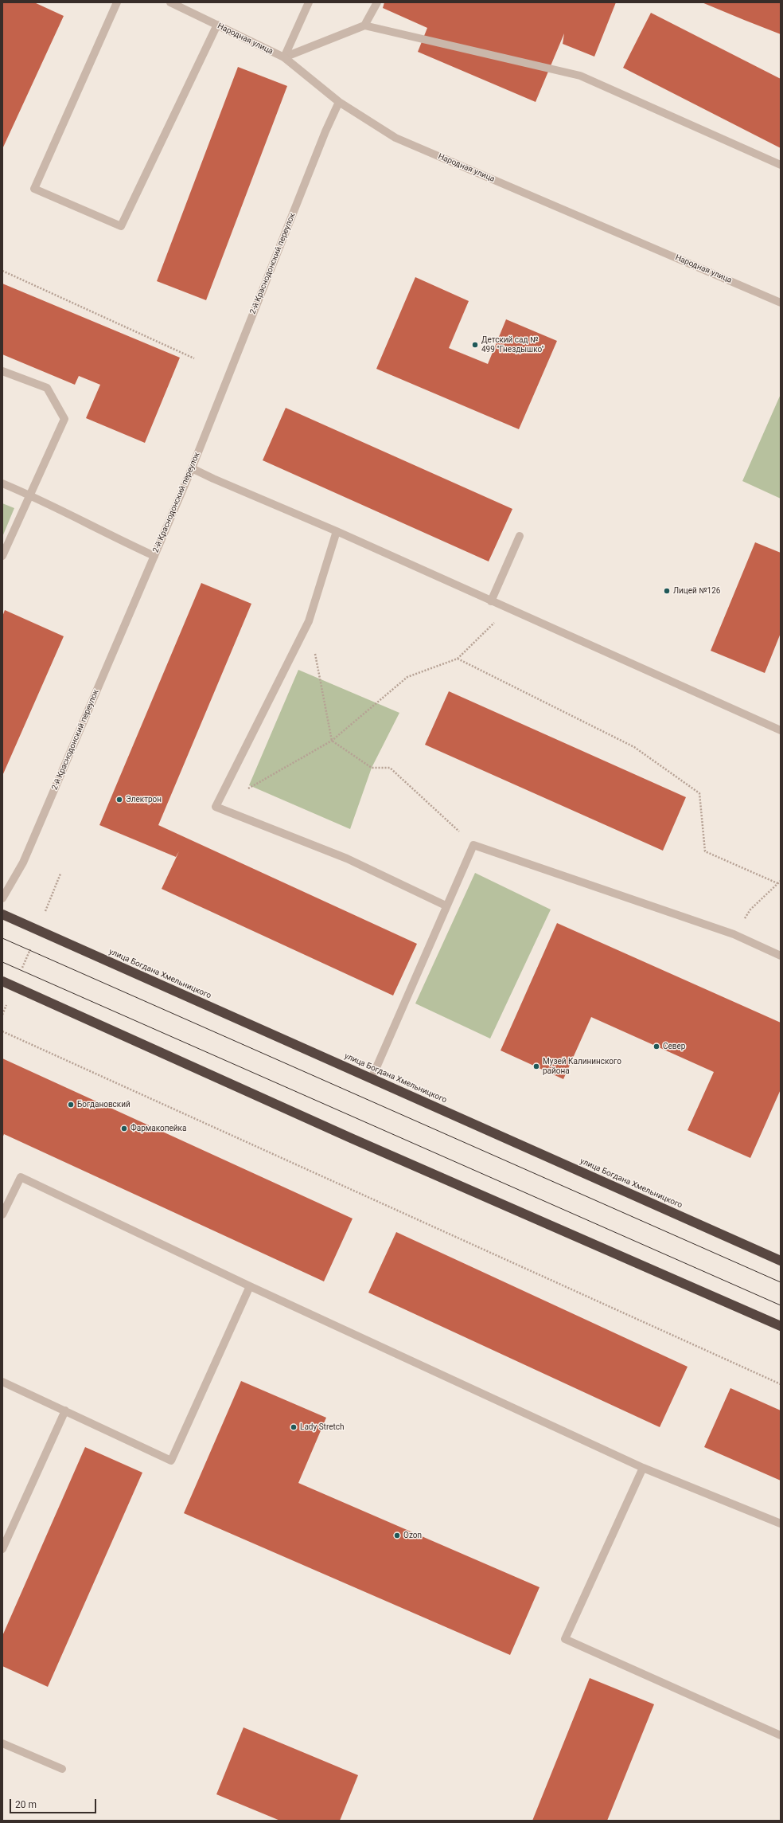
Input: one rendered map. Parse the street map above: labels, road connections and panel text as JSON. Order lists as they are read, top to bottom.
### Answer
{
  "streets": {
    "highway": ["улица Богдана Хмельницкого"],
    "street": ["Народная улица", "2-й Краснодонский переулок"]
  },
  "crossings": [
    ["Народная улица", "2-й Краснодонский переулок"]
  ],
  "places": [
    "Детский сад № 499 \"Гнездышко\"",
    "Лицей №126",
    "Электрон",
    "Север",
    "Музей Калининского района",
    "Богдановский",
    "Фармакопейка",
    "Lady Stretch",
    "Ozon"
  ],
  "scale_bar": "20 m"
}
